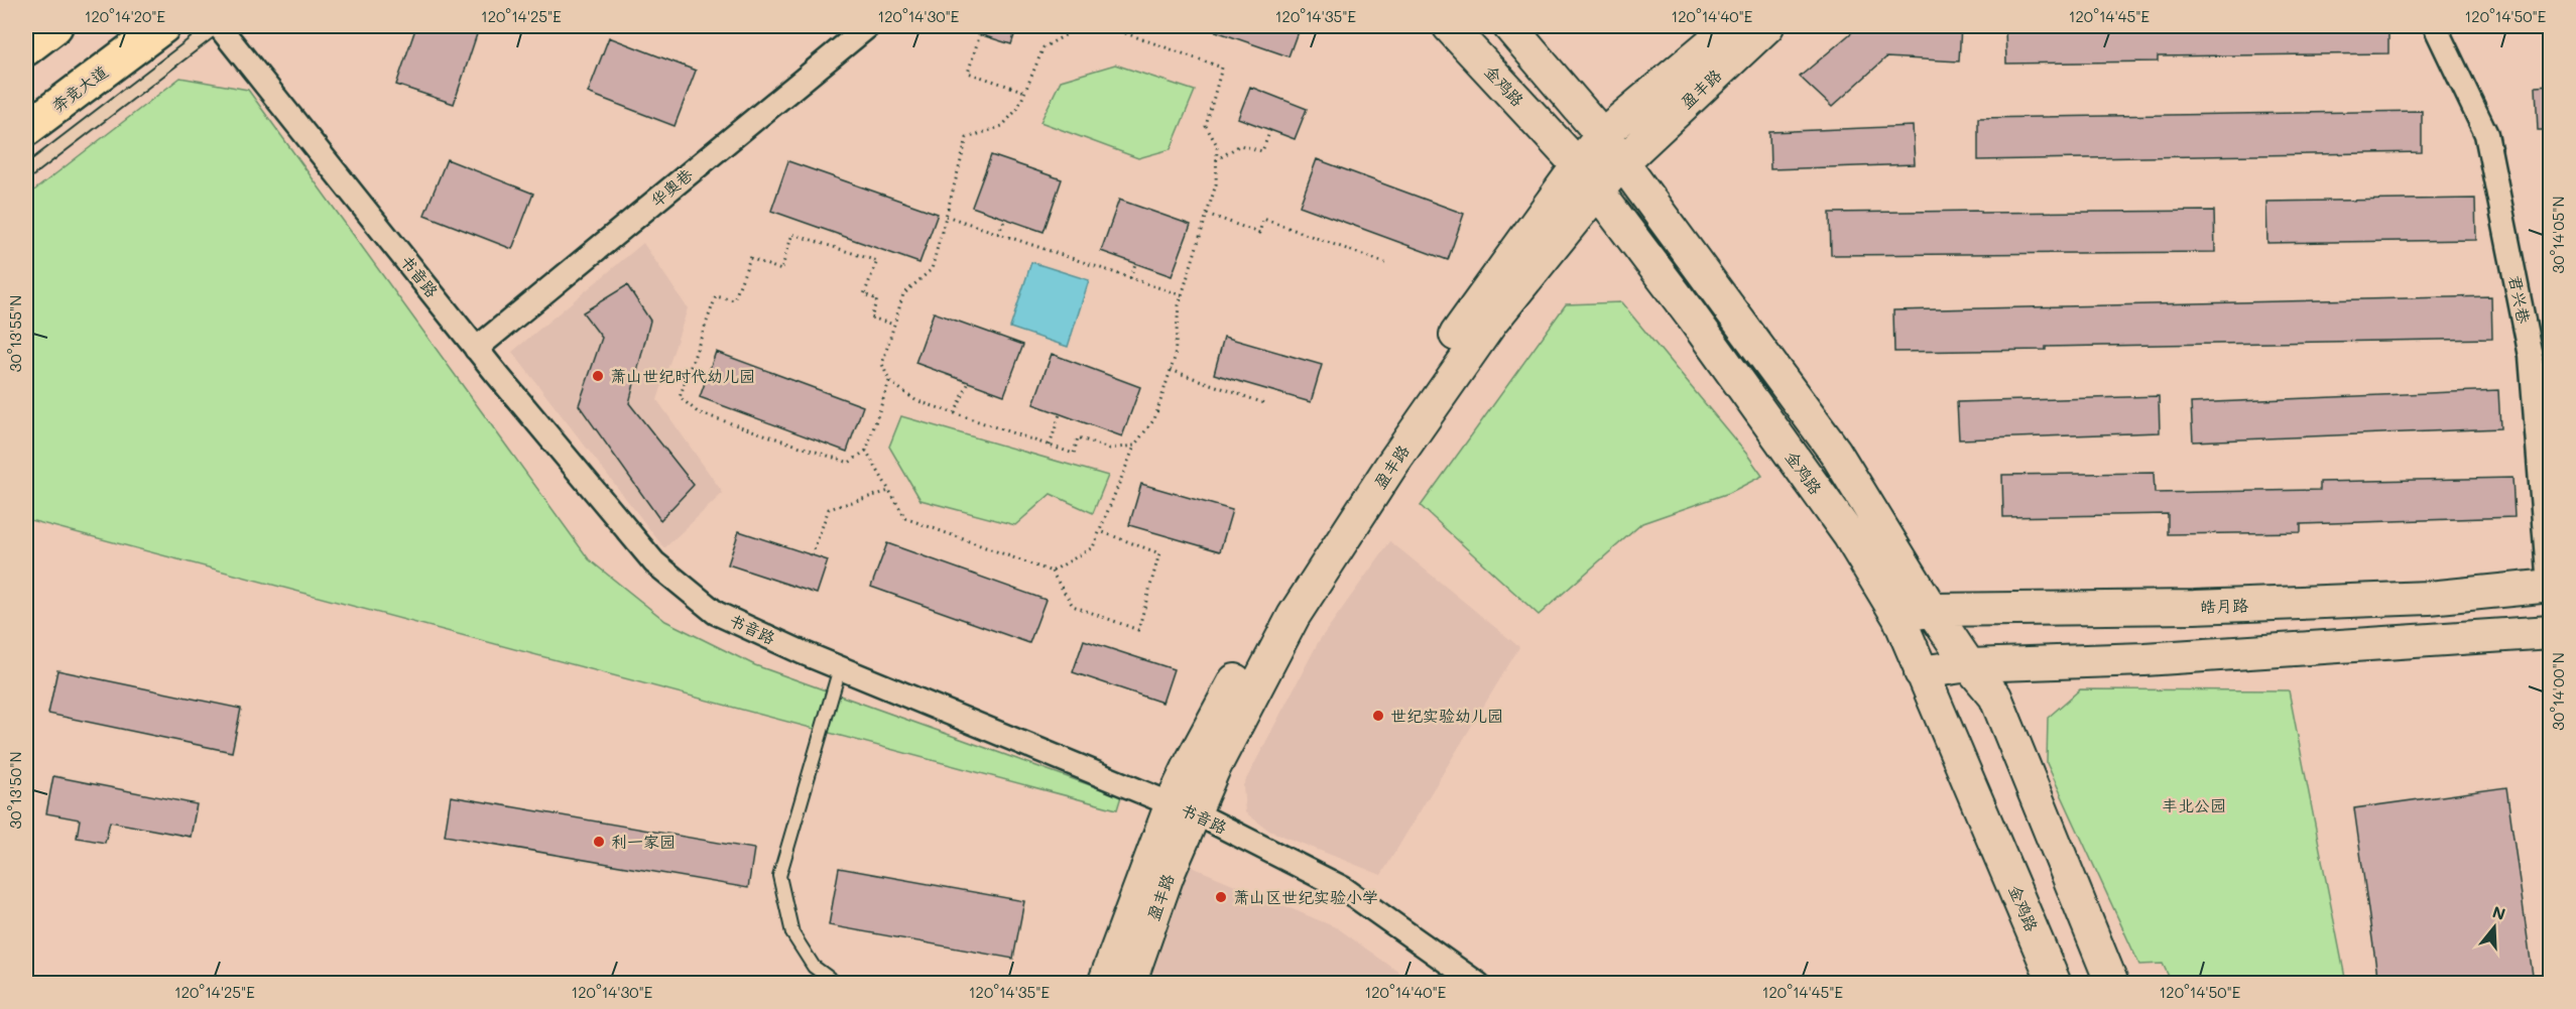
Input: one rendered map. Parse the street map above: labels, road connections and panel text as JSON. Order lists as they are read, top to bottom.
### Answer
{
  "streets": {
    "main road": [
      "金鸡路",
      "奔竞大道",
      "盈丰路",
      "皓月路"
    ],
    "street": ["华奥巷", "书音路", "君兴巷"]
  },
  "crossings": [
    ["金鸡路", "盈丰路"],
    ["金鸡路", "皓月路"],
    ["盈丰路", "书音路"],
    ["华奥巷", "书音路"],
    ["君兴巷", "皓月路"]
  ],
  "parks": ["丰北公园"],
  "places": [
    "萧山世纪时代幼儿园",
    "世纪实验幼儿园",
    "利一家园",
    "萧山区世纪实验小学"
  ],
  "north": "top",
  "coordinates": [
    "120°14'20\"E",
    "120°14'25\"E",
    "120°14'30\"E",
    "120°14'35\"E",
    "120°14'40\"E",
    "120°14'45\"E",
    "120°14'50\"E",
    "30°14'05\"N",
    "30°13'55\"N",
    "30°14'00\"N",
    "30°13'50\"N"
  ]
}
